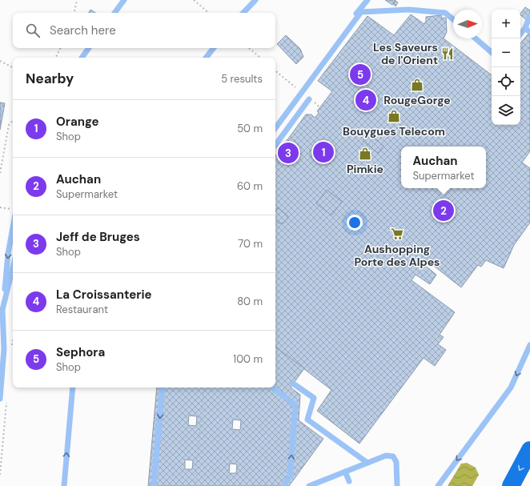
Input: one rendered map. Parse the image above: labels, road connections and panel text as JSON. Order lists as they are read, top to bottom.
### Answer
{
  "places": {
    "restaurant": ["Les Saveurs de l'Orient"],
    "shop": ["RougeGorge", "Bouygues Telecom", "Pimkie"],
    "supermarket": ["Aushopping Porte des Alpes"]
  },
  "north": "right",
  "page": {
    "map_buttons": ["+", "−"],
    "search": "Search here",
    "heading": ["Nearby", "5 results"],
    "pins": [
      "5",
      "4",
      "1",
      "3",
      "2"
    ],
    "list": [
      {
        "mark": "1",
        "name": "Orange",
        "note": "Shop",
        "value": "50 m"
      },
      {
        "mark": "2",
        "name": "Auchan",
        "note": "Supermarket",
        "value": "60 m"
      },
      {
        "mark": "3",
        "name": "Jeff de Bruges",
        "note": "Shop",
        "value": "70 m"
      },
      {
        "mark": "4",
        "name": "La Croissanterie",
        "note": "Restaurant",
        "value": "80 m"
      },
      {
        "mark": "5",
        "name": "Sephora",
        "note": "Shop",
        "value": "100 m"
      }
    ],
    "popup": ["Auchan", "Supermarket"]
  }
}
